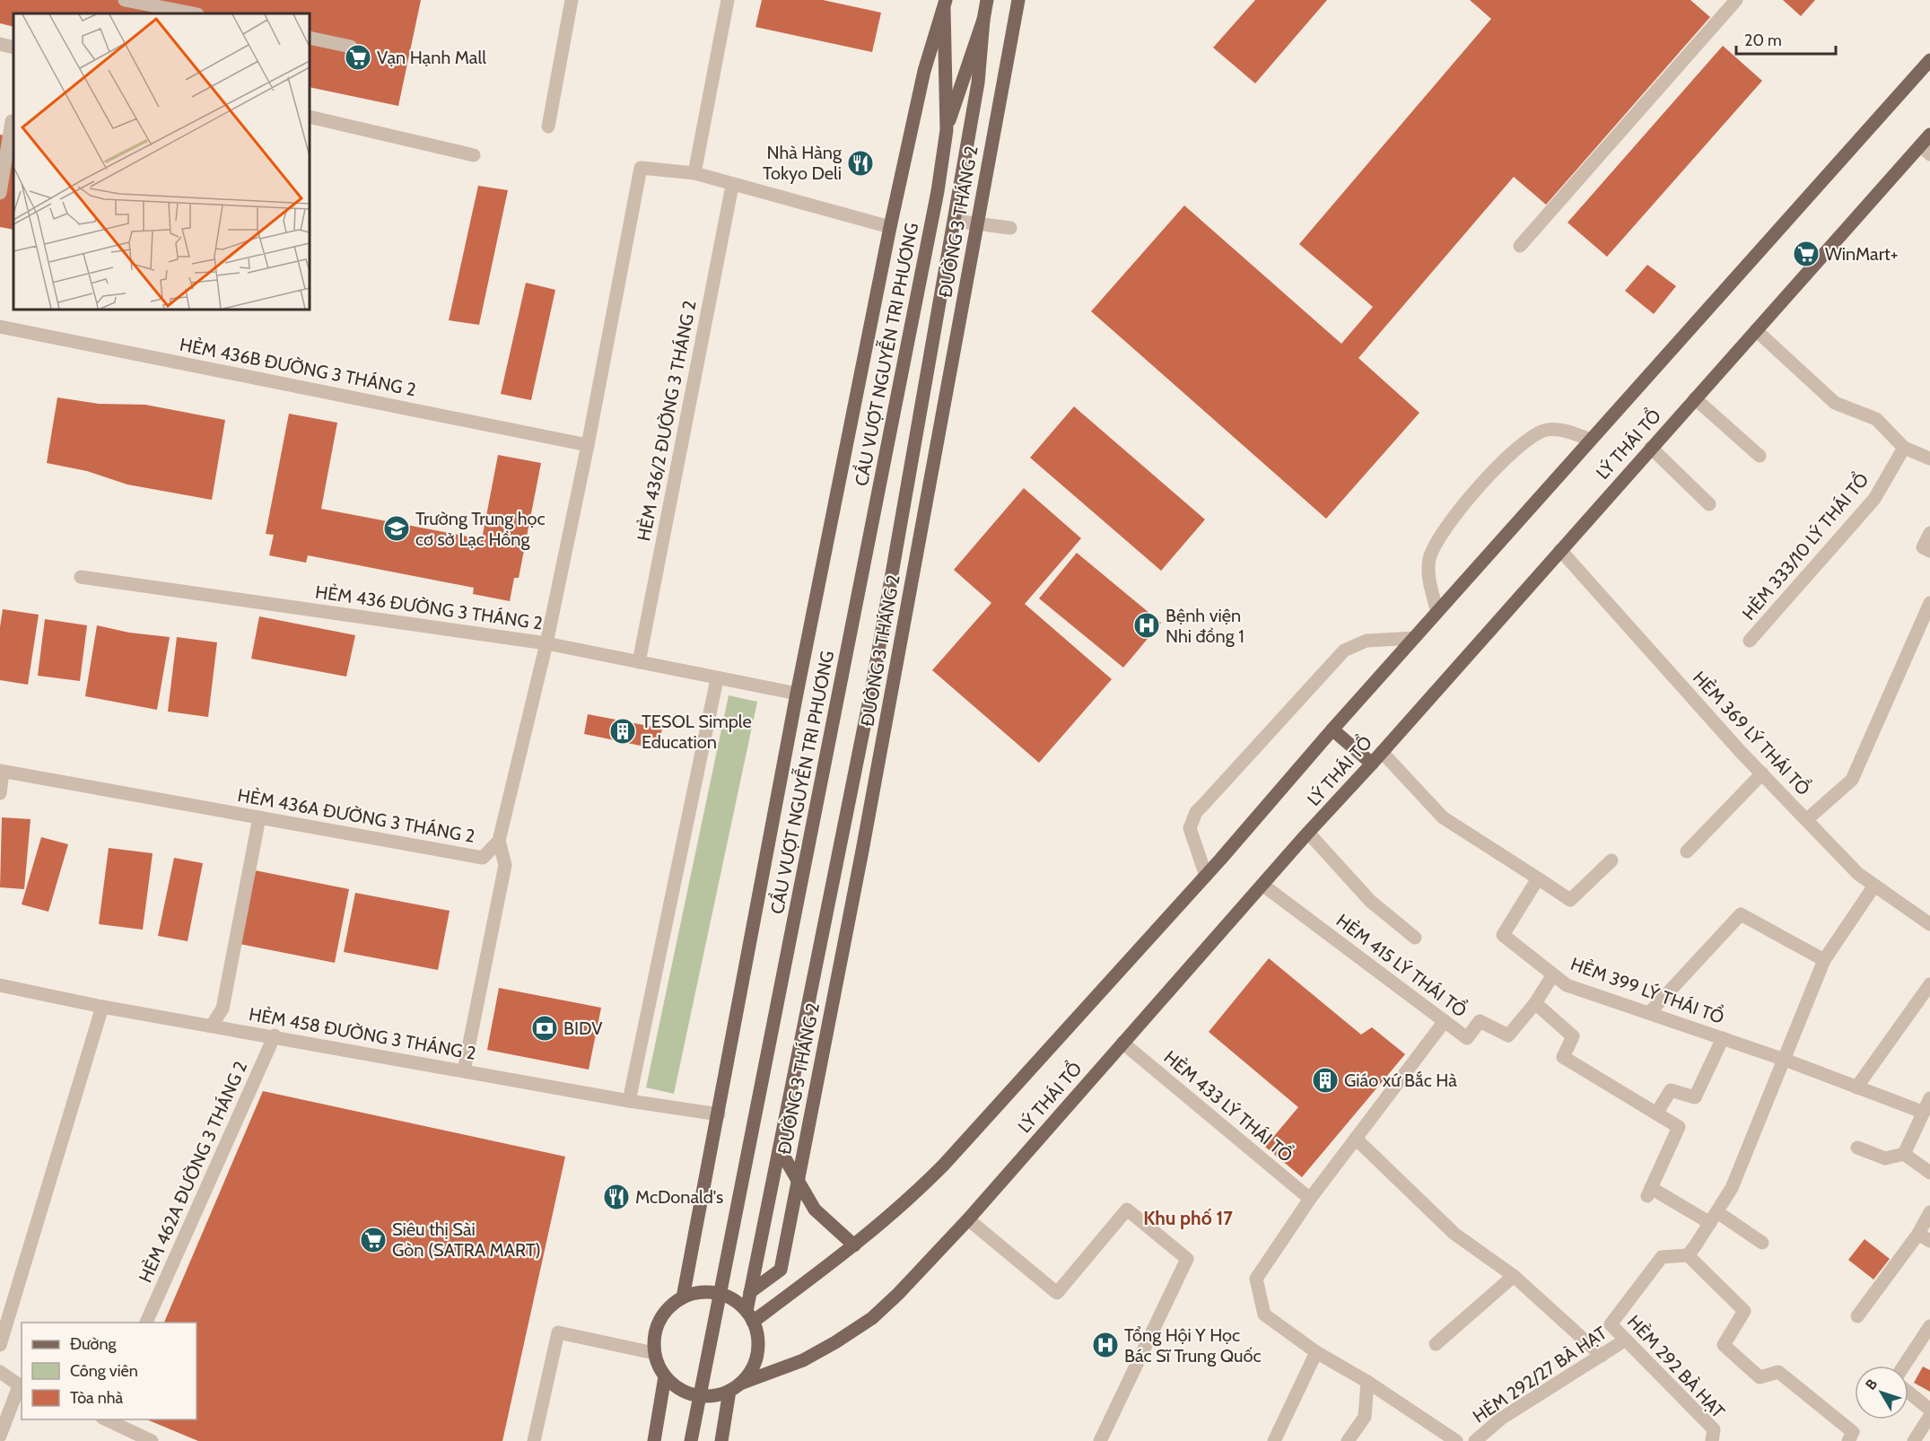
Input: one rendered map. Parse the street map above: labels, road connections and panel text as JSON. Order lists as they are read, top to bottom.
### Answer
{
  "streets": {
    "main road": ["ĐƯỜNG 3 THÁNG 2", "CẦU VƯỢT NGUYỄN TRI PHƯƠNG", "LÝ THÁI TỔ"],
    "street": [
      "HẺM 436B ĐƯỜNG 3 THÁNG 2",
      "HẺM 436/2 ĐƯỜNG 3 THÁNG 2",
      "HẺM 333/10 LÝ THÁI TỔ",
      "HẺM 436 ĐƯỜNG 3 THÁNG 2",
      "HẺM 369 LÝ THÁI TỔ",
      "HẺM 436A ĐƯỜNG 3 THÁNG 2",
      "HẺM 415 LÝ THÁI TỔ",
      "HẺM 399 LÝ THÁI TỔ",
      "HẺM 458 ĐƯỜNG 3 THÁNG 2",
      "HẺM 433 LÝ THÁI TỔ",
      "HẺM 462A ĐƯỜNG 3 THÁNG 2",
      "HẺM 292 BÀ HẠT",
      "HẺM 292/27 BÀ HẠT"
    ]
  },
  "crossings": [
    ["ĐƯỜNG 3 THÁNG 2", "CẦU VƯỢT NGUYỄN TRI PHƯƠNG"],
    ["ĐƯỜNG 3 THÁNG 2", "LÝ THÁI TỔ"],
    ["ĐƯỜNG 3 THÁNG 2", "HẺM 436 ĐƯỜNG 3 THÁNG 2"],
    ["ĐƯỜNG 3 THÁNG 2", "HẺM 458 ĐƯỜNG 3 THÁNG 2"],
    ["HẺM 436/2 ĐƯỜNG 3 THÁNG 2", "HẺM 436 ĐƯỜNG 3 THÁNG 2"],
    ["LÝ THÁI TỔ", "HẺM 369 LÝ THÁI TỔ"],
    ["LÝ THÁI TỔ", "HẺM 415 LÝ THÁI TỔ"],
    ["LÝ THÁI TỔ", "HẺM 433 LÝ THÁI TỔ"],
    ["HẺM 436 ĐƯỜNG 3 THÁNG 2", "HẺM 436A ĐƯỜNG 3 THÁNG 2"],
    ["HẺM 458 ĐƯỜNG 3 THÁNG 2", "HẺM 462A ĐƯỜNG 3 THÁNG 2"],
    ["HẺM 292 BÀ HẠT", "HẺM 292/27 BÀ HẠT"]
  ],
  "districts": ["Khu phố 17"],
  "places": {
    "supermarket": ["Vạn Hạnh Mall", "WinMart+", "Siêu thị Sài Gòn (SATRA MART)"],
    "restaurant": ["Nhà Hàng Tokyo Deli", "McDonald's"],
    "school or university": ["Trường Trung học cơ sở Lạc Hồng"],
    "hospital": ["Bệnh viện Nhi đồng 1", "Tổng Hội Y Học Bác Sĩ Trung Quốc"],
    "building": ["TESOL Simple Education", "Giáo xứ Bắc Hà"],
    "bank": ["BIDV"]
  },
  "legend": ["Đường", "Công viên", "Tòa nhà"],
  "scale_bar": "20 m",
  "north": "top left"
}
